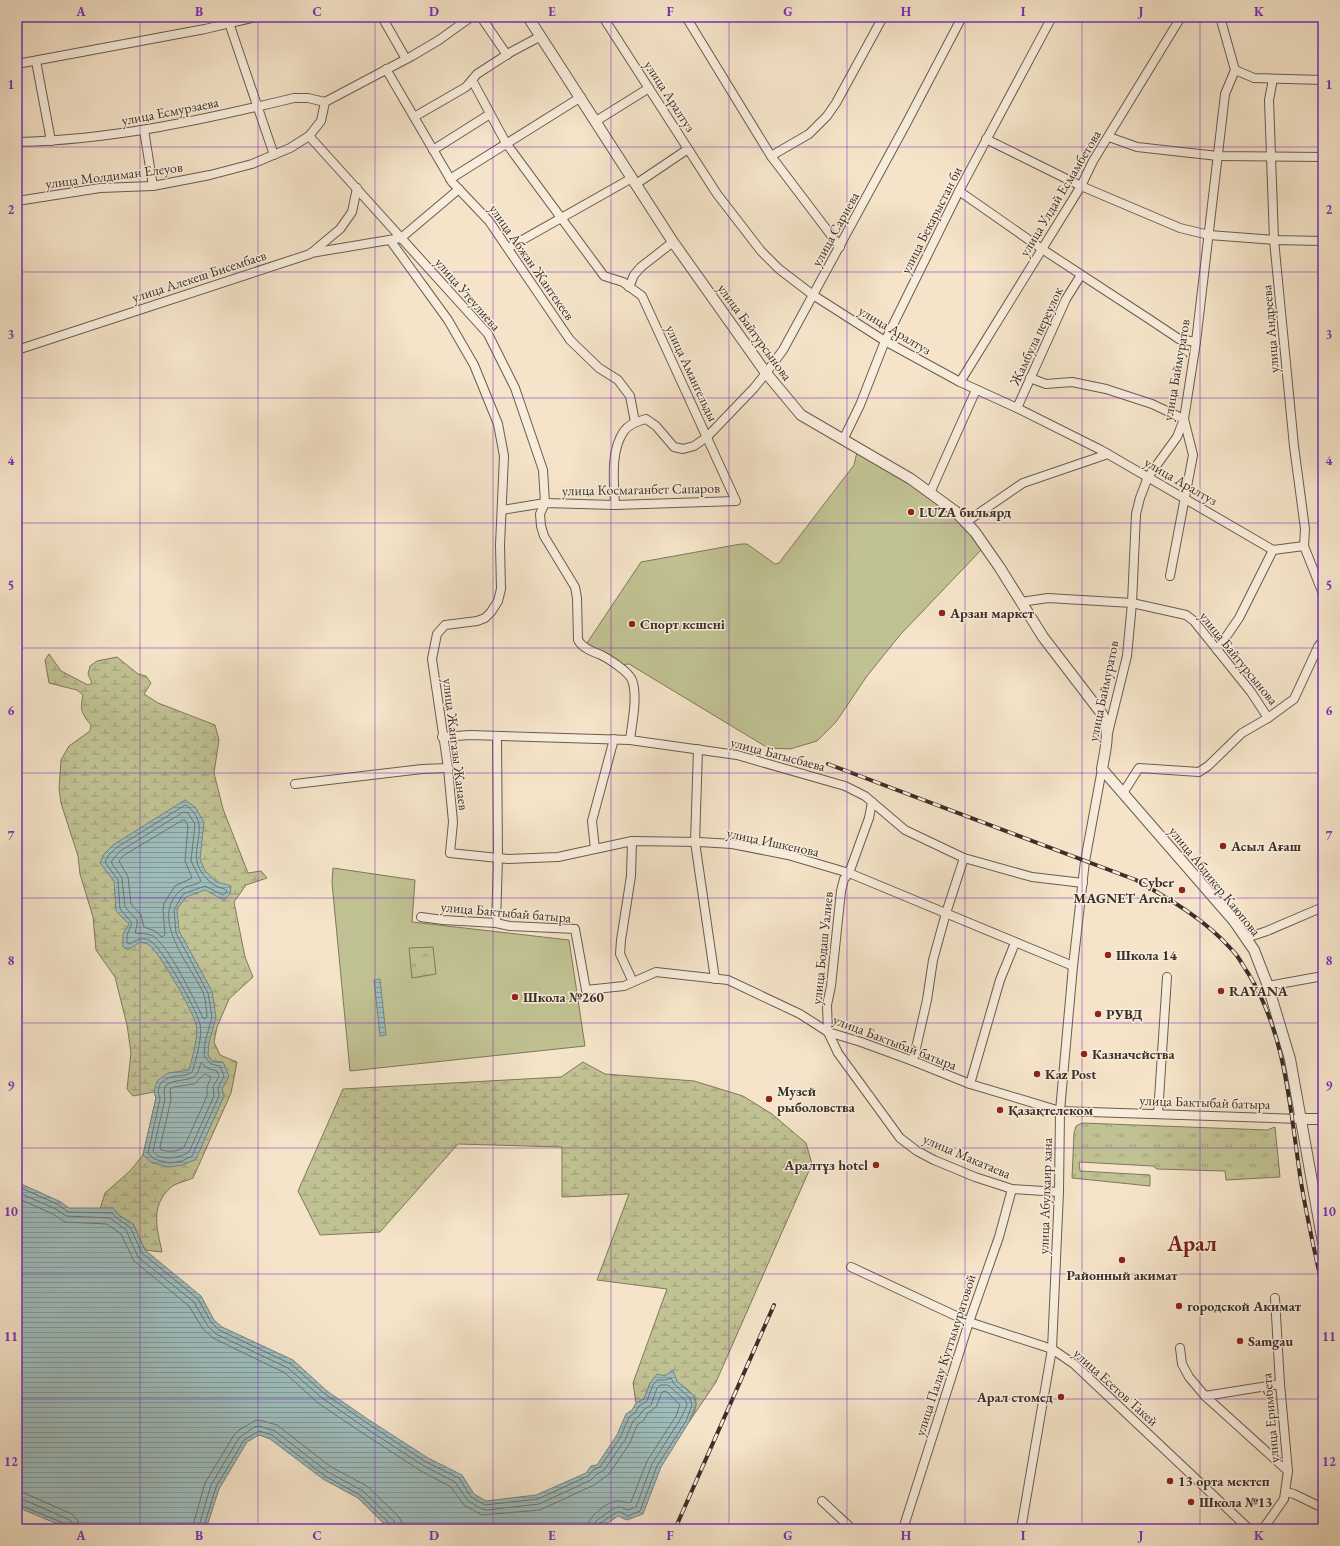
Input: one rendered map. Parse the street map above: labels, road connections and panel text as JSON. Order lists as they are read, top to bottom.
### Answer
{
  "streets": {
    "street": [
      "улица Аралтуз",
      "улица Есмурзаева",
      "улица Молдиман Елеуов",
      "улица Улдай Есмамбетова",
      "улица Бекарыстан би",
      "улица Сариева",
      "улица Абжан Жантекеев",
      "улица Алекеш Бисембаев",
      "улица Утеулиева",
      "улица Андреева",
      "улица Байтурсынова",
      "Жамбула переулок",
      "улица Баймуратов",
      "улица Амангельды",
      "улица Космаганбет Сапаров",
      "улица Жангазы Жанаев",
      "улица Багысбаева",
      "улица Ишкенова",
      "улица Абдикер Каюпова",
      "улица Бактыбай батыра",
      "улица Бодаш Уалиев",
      "улица Макатаева",
      "улица Абулхаир хана",
      "улица Палау Куттымуратовой",
      "улица Есетов Такей",
      "улица Еримбета"
    ]
  },
  "crossings": [
    ["улица Аралтуз", "улица Улдай Есмамбетова"],
    ["улица Аралтуз", "улица Бекарыстан би"],
    ["улица Аралтуз", "улица Сариева"],
    ["улица Аралтуз", "Жамбула переулок"],
    ["улица Аралтуз", "улица Баймуратов"],
    ["улица Есмурзаева", "улица Молдиман Елеуов"],
    ["улица Молдиман Елеуов", "улица Утеулиева"],
    ["улица Бекарыстан би", "улица Байтурсынова"],
    ["улица Сариева", "улица Абжан Жантекеев"],
    ["улица Сариева", "улица Байтурсынова"],
    ["улица Сариева", "улица Амангельды"],
    ["улица Алекеш Бисембаев", "улица Утеулиева"],
    ["улица Утеулиева", "улица Космаганбет Сапаров"],
    ["улица Утеулиева", "улица Багысбаева"],
    ["улица Байтурсынова", "улица Баймуратов"],
    ["улица Баймуратов", "улица Абдикер Каюпова"],
    ["улица Баймуратов", "улица Абулхаир хана"],
    ["улица Амангельды", "улица Космаганбет Сапаров"],
    ["улица Космаганбет Сапаров", "улица Жангазы Жанаев"],
    ["улица Жангазы Жанаев", "улица Багысбаева"],
    ["улица Жангазы Жанаев", "улица Ишкенова"],
    ["улица Багысбаева", "улица Бодаш Уалиев"],
    ["улица Багысбаева", "улица Абулхаир хана"],
    ["улица Ишкенова", "улица Бодаш Уалиев"],
    ["улица Ишкенова", "улица Абулхаир хана"],
    ["улица Абдикер Каюпова", "улица Бактыбай батыра"],
    ["улица Бактыбай батыра", "улица Бодаш Уалиев"],
    ["улица Бактыбай батыра", "улица Макатаева"],
    ["улица Бактыбай батыра", "улица Абулхаир хана"],
    ["улица Бодаш Уалиев", "улица Макатаева"],
    ["улица Макатаева", "улица Абулхаир хана"],
    ["улица Макатаева", "улица Палау Куттымуратовой"],
    ["улица Абулхаир хана", "улица Есетов Такей"],
    ["улица Палау Куттымуратовой", "улица Есетов Такей"]
  ],
  "districts": ["Арал"],
  "places": [
    "LUZA бильярд",
    "Арзан маркет",
    "Спорт кешені",
    "Асыл Ағаш",
    "Cyber MAGNET Arena",
    "Школа 14",
    "RAYANA",
    "Школа №260",
    "РУВД",
    "Казначейства",
    "Kaz Post",
    "Музей рыболовства",
    "Қазақтелеком",
    "Аралтұз hotel",
    "Районный акимат",
    "городской Акимат",
    "Samgau",
    "Арал стомед",
    "13 орта мектеп",
    "Школа №13"
  ],
  "grid": {
    "columns": [
      "A",
      "B",
      "C",
      "D",
      "E",
      "F",
      "G",
      "H",
      "I",
      "J",
      "K"
    ],
    "rows": [
      "1",
      "2",
      "3",
      "4",
      "5",
      "6",
      "7",
      "8",
      "9",
      "10",
      "11",
      "12"
    ]
  }
}
